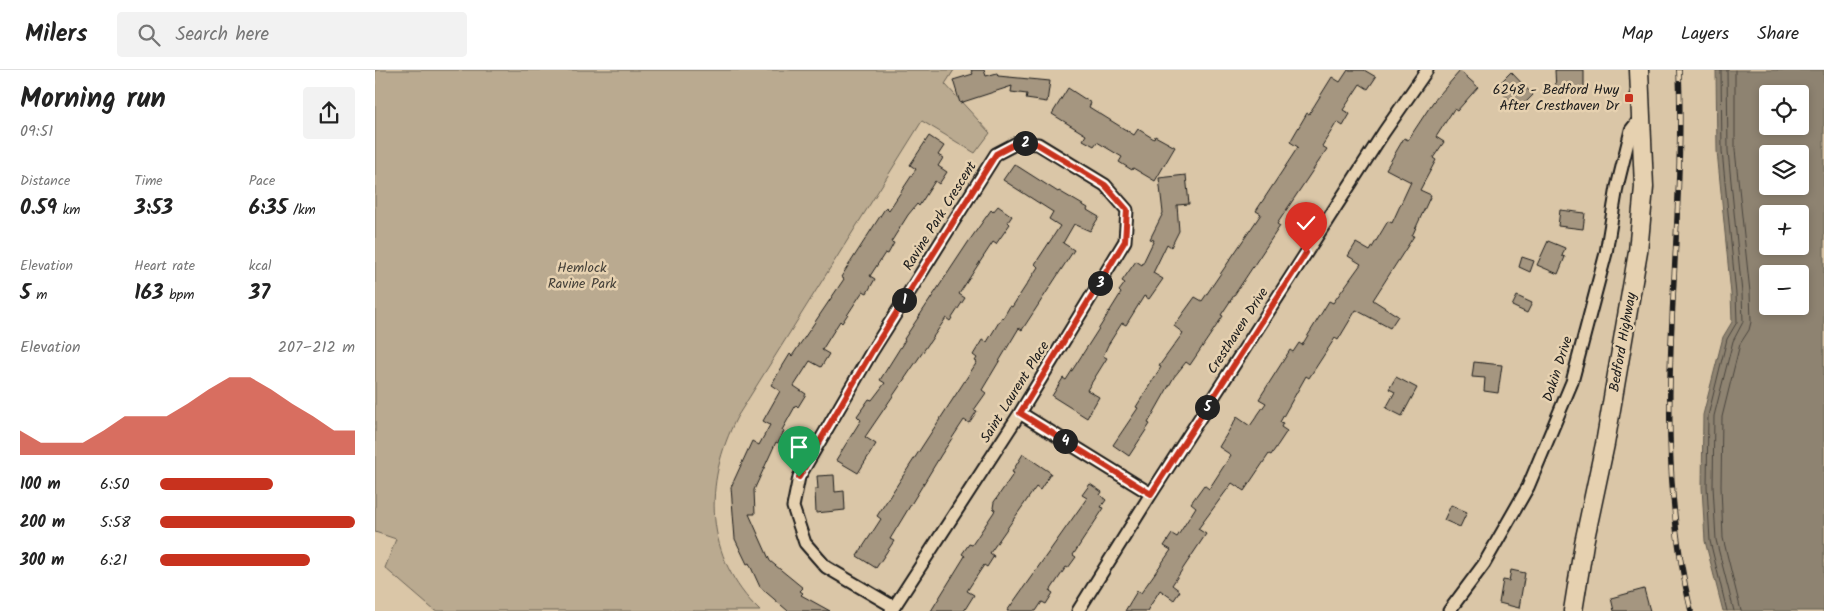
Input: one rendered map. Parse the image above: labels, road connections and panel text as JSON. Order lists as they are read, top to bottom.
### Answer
{
  "streets": {
    "main road": ["Bedford Highway"],
    "street": [
      "Ravine Park Crescent",
      "Cresthaven Drive",
      "Dakin Drive",
      "Saint Laurent Place"
    ]
  },
  "crossings": [
    ["Ravine Park Crescent", "Saint Laurent Place"],
    ["Bedford Highway", "Dakin Drive"]
  ],
  "parks": ["Hemlock Ravine Park"],
  "places": {
    "transit": ["6248 - Bedford Hwy After Cresthaven Dr"]
  },
  "page": {
    "header": "Milers",
    "search": "Search here",
    "nav": ["Map", "Layers", "Share"],
    "heading": ["Morning run", "09:51"],
    "map_buttons": ["+", "−"],
    "pins": [
      "2",
      "3",
      "1",
      "5",
      "4"
    ],
    "stats": [
      ["Distance", "0.59 km"],
      ["Time", "3:53"],
      ["Pace", "6:35 /km"],
      ["Elevation", "5 m"],
      ["Heart rate", "163 bpm"],
      ["kcal", "37"]
    ],
    "chart": ["Elevation", "207–212 m"],
    "list": [
      {
        "name": "100 m",
        "note": "6:50"
      },
      {
        "name": "200 m",
        "note": "5:58"
      },
      {
        "name": "300 m",
        "note": "6:21"
      }
    ]
  }
}
